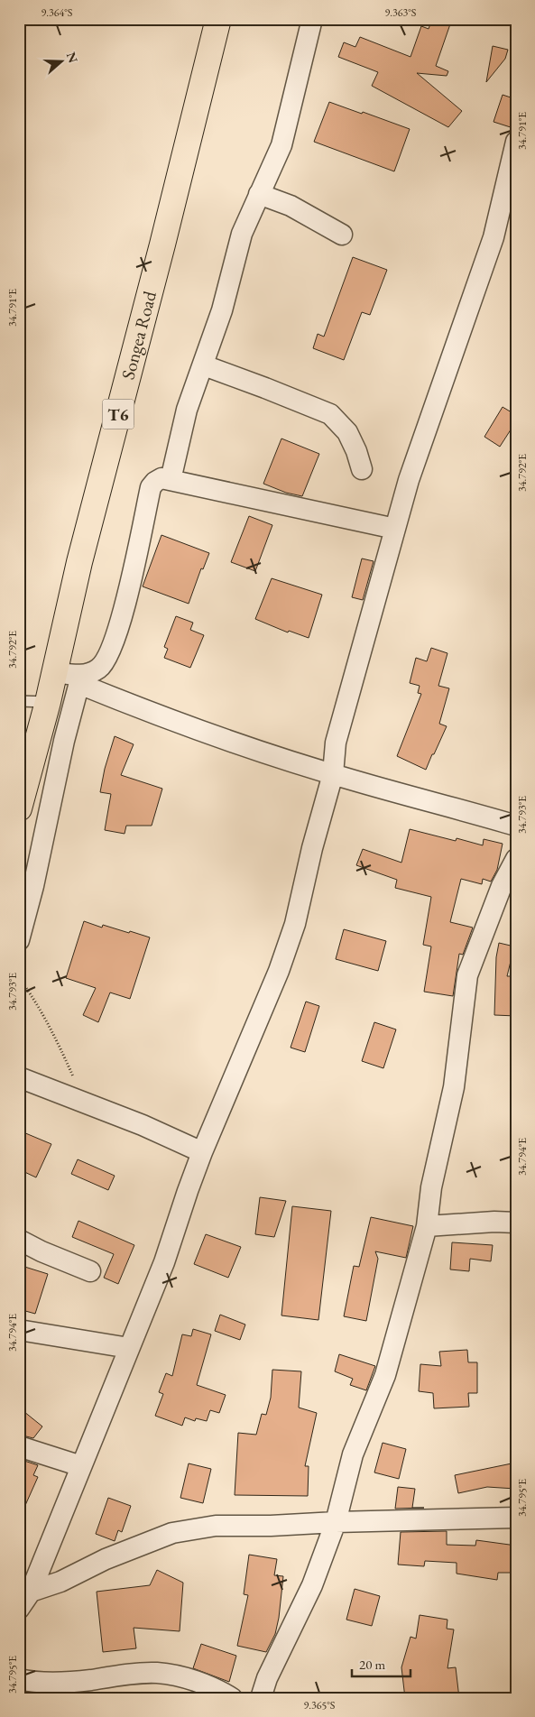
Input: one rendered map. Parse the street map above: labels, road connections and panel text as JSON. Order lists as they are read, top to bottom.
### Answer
{
  "streets": {
    "highway": ["Songea Road", "T6"]
  },
  "scale_bar": "20 m",
  "north": "right",
  "coordinates": [
    "9.364°S",
    "9.363°S",
    "34.791°E",
    "34.792°E",
    "34.793°E",
    "34.794°E",
    "34.795°E",
    "9.365°S"
  ]
}
